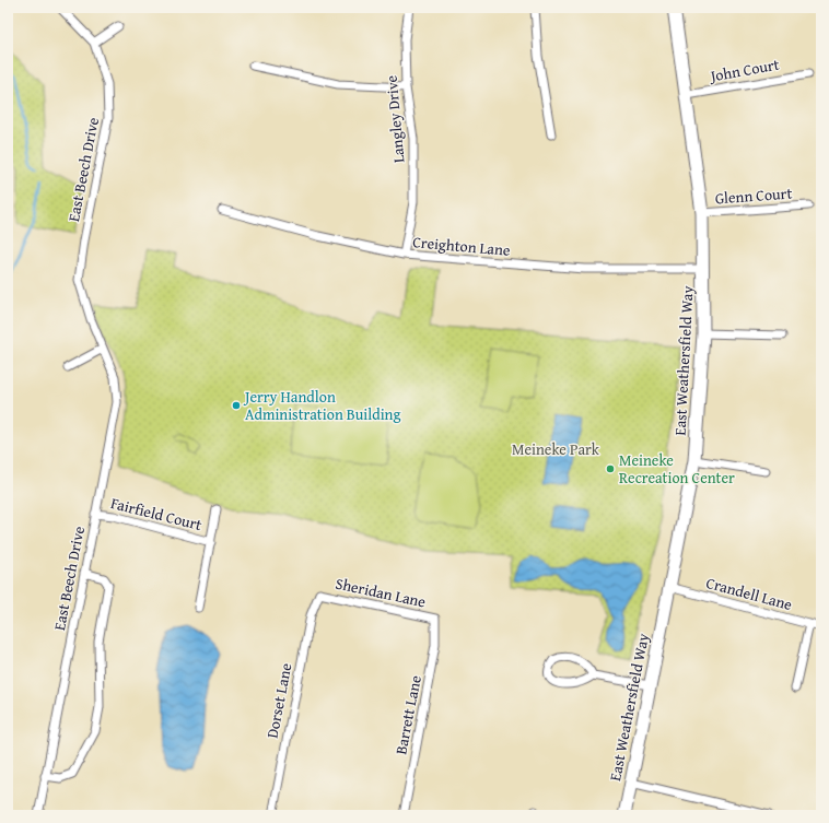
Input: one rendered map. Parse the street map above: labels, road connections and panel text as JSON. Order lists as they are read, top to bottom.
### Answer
{
  "streets": {
    "street": [
      "John Court",
      "Langley Drive",
      "East Beech Drive",
      "Glenn Court",
      "Creighton Lane",
      "East Weathersfield Way",
      "Fairfield Court",
      "Sheridan Lane",
      "Crandell Lane",
      "Dorset Lane",
      "Barrett Lane"
    ]
  },
  "crossings": [
    ["John Court", "East Weathersfield Way"],
    ["Langley Drive", "Creighton Lane"],
    ["East Beech Drive", "Fairfield Court"],
    ["Glenn Court", "East Weathersfield Way"],
    ["Creighton Lane", "East Weathersfield Way"],
    ["East Weathersfield Way", "Crandell Lane"],
    ["Sheridan Lane", "Dorset Lane"],
    ["Sheridan Lane", "Barrett Lane"]
  ],
  "parks": ["Meineke Park"],
  "places": ["Jerry Handlon Administration Building", "Meineke Recreation Center"]
}
